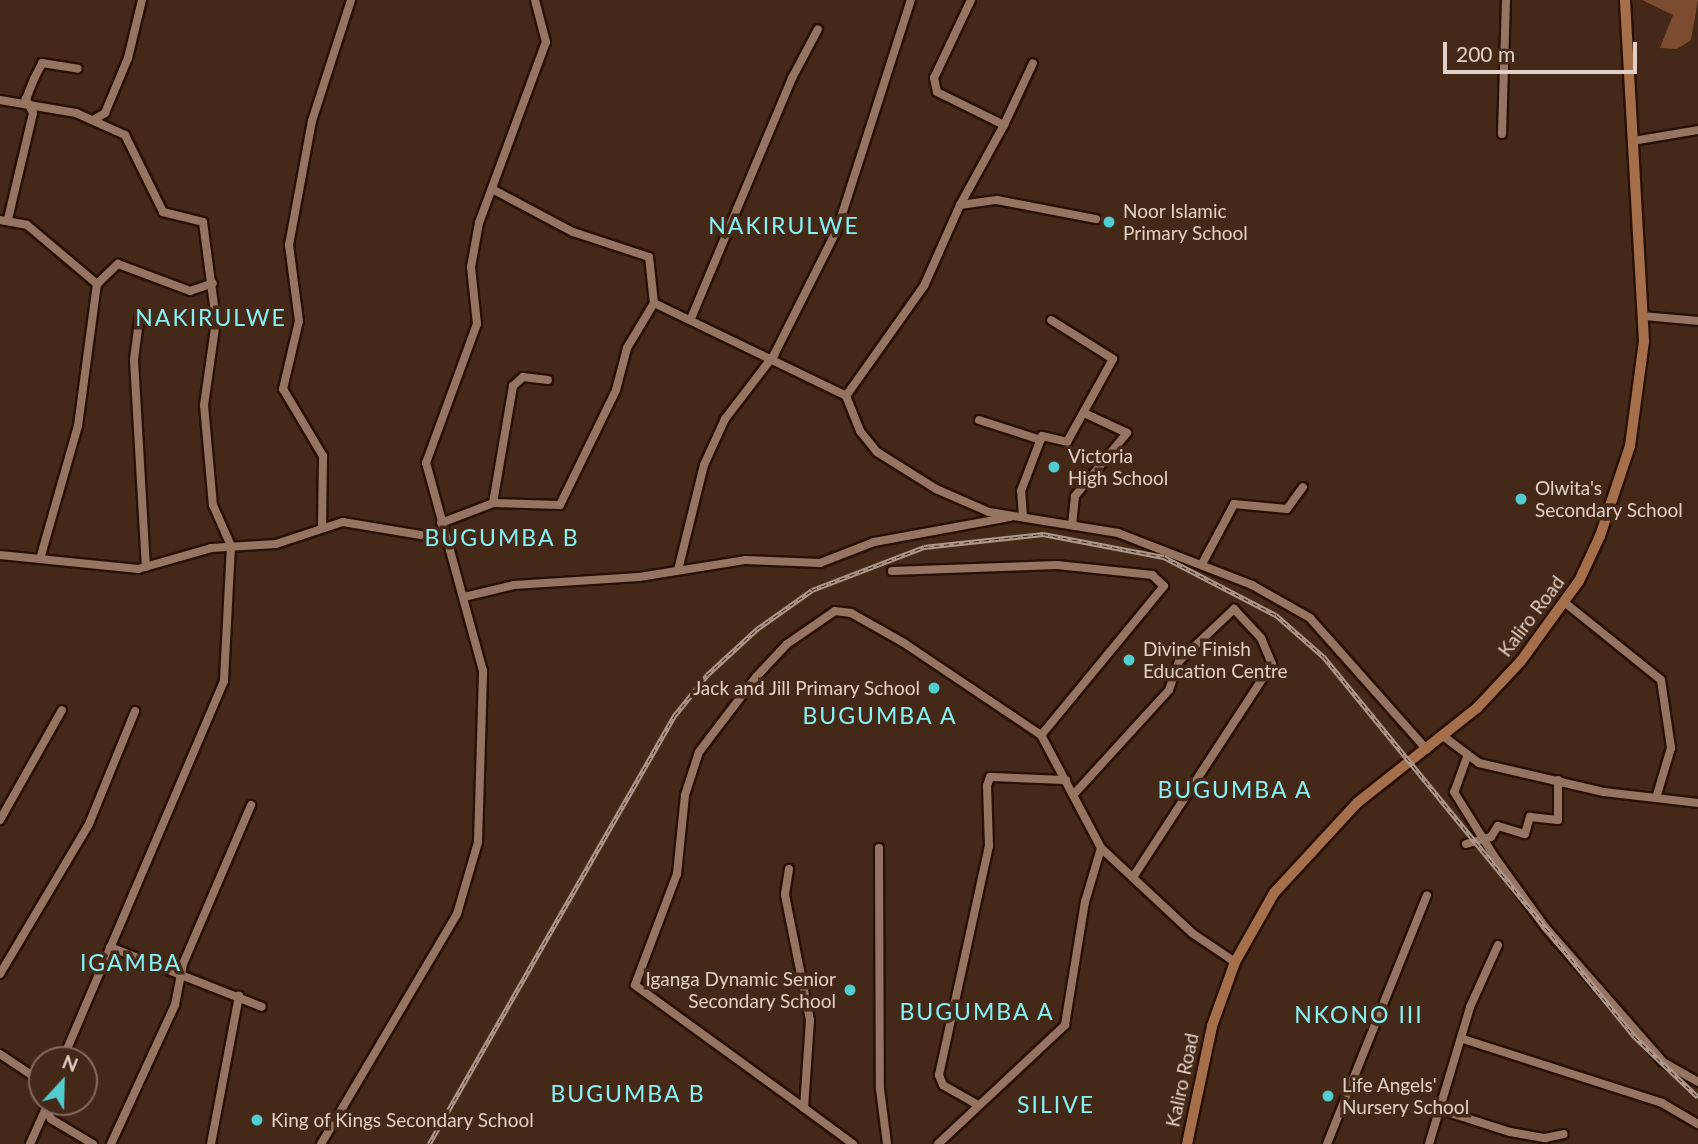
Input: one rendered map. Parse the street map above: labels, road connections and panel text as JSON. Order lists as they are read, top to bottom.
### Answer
{
  "streets": {
    "main road": ["Kaliro Road"]
  },
  "districts": [
    "NAKIRULWE",
    "NAKIRULWE",
    "BUGUMBA B",
    "BUGUMBA A",
    "BUGUMBA A",
    "IGAMBA",
    "BUGUMBA A",
    "NKONO III",
    "BUGUMBA B",
    "SILIVE"
  ],
  "places": [
    "Noor Islamic Primary School",
    "Victoria High School",
    "Olwita's Secondary School",
    "Divine Finish Education Centre",
    "Jack and Jill Primary School",
    "Iganga Dynamic Senior Secondary School",
    "Life Angels' Nursery School",
    "King of Kings Secondary School"
  ],
  "scale_bar": "200 m",
  "north": "top"
}
